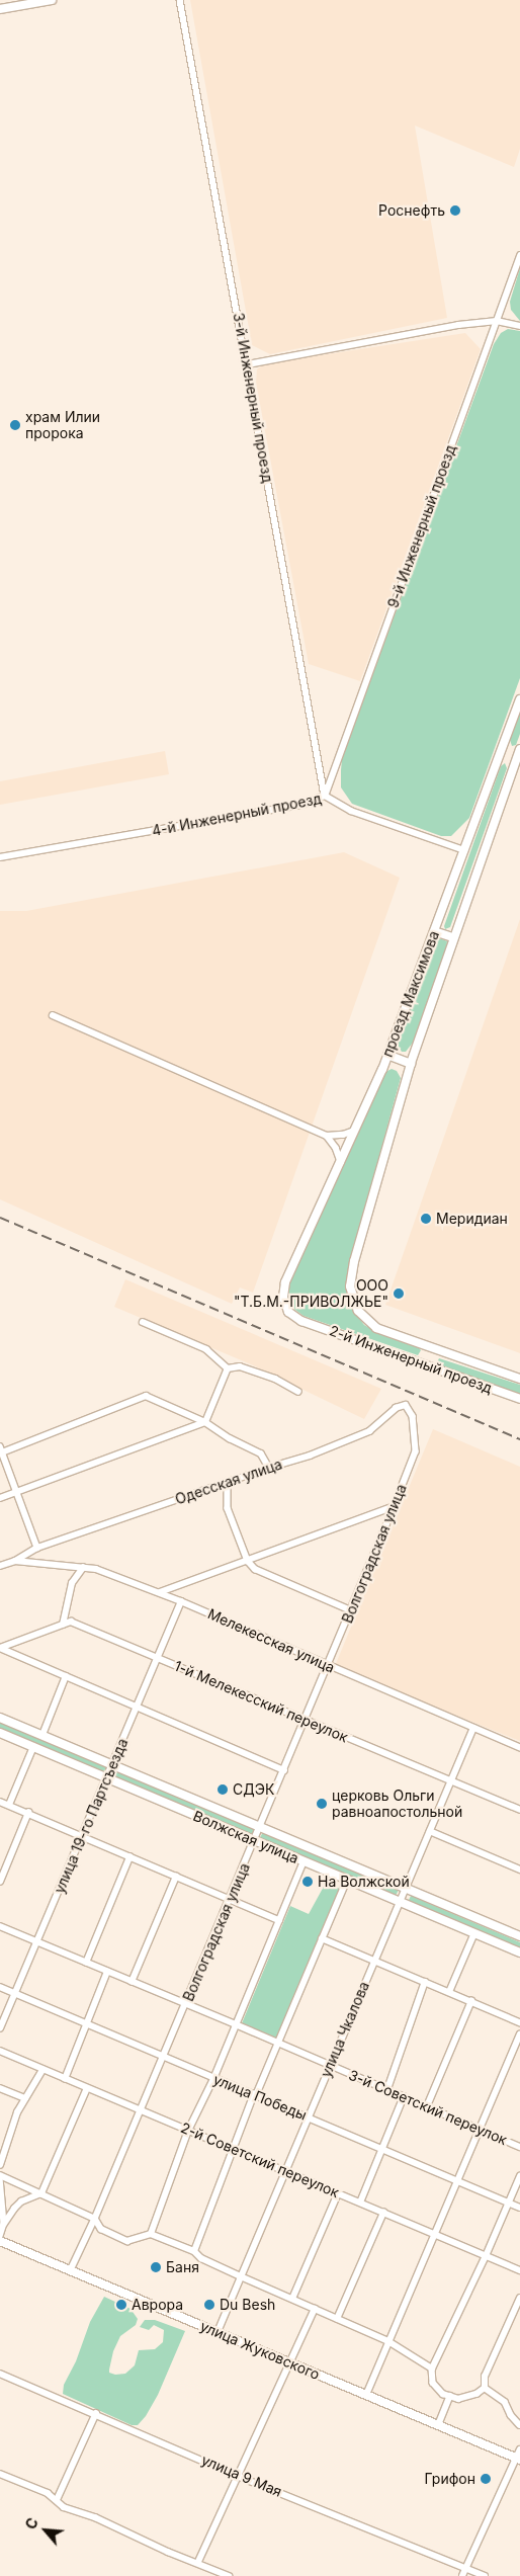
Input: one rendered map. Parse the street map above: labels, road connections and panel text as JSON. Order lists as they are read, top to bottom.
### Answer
{
  "streets": {
    "main road": [
      "проезд Максимова",
      "2-й Инженерный проезд",
      "Волжская улица",
      "улица Жуковского"
    ],
    "street": [
      "3-й Инженерный проезд",
      "9-й Инженерный проезд",
      "4-й Инженерный проезд",
      "Одесская улица",
      "Волгоградская улица",
      "Мелекесская улица",
      "1-й Мелекесский переулок",
      "улица 19-го Партсъезда",
      "улица Чкалова",
      "улица Победы",
      "3-й Советский переулок",
      "2-й Советский переулок",
      "улица 9 Мая"
    ]
  },
  "crossings": [
    ["3-й Инженерный проезд", "9-й Инженерный проезд"],
    ["3-й Инженерный проезд", "4-й Инженерный проезд"],
    ["9-й Инженерный проезд", "4-й Инженерный проезд"],
    ["4-й Инженерный проезд", "проезд Максимова"],
    ["проезд Максимова", "2-й Инженерный проезд"],
    ["Одесская улица", "Волгоградская улица"],
    ["Одесская улица", "Мелекесская улица"],
    ["Волгоградская улица", "Мелекесская улица"],
    ["Волгоградская улица", "1-й Мелекесский переулок"],
    ["Волгоградская улица", "Волжская улица"],
    ["Волгоградская улица", "улица Победы"],
    ["Волгоградская улица", "3-й Советский переулок"],
    ["Волгоградская улица", "2-й Советский переулок"],
    ["Волгоградская улица", "улица Жуковского"],
    ["Мелекесская улица", "улица 19-го Партсъезда"],
    ["Мелекесская улица", "улица Чкалова"],
    ["1-й Мелекесский переулок", "улица 19-го Партсъезда"],
    ["1-й Мелекесский переулок", "улица Чкалова"],
    ["улица 19-го Партсъезда", "Волжская улица"],
    ["улица 19-го Партсъезда", "улица Победы"],
    ["улица 19-го Партсъезда", "3-й Советский переулок"],
    ["Волжская улица", "улица Чкалова"],
    ["улица Чкалова", "улица Победы"],
    ["улица Чкалова", "3-й Советский переулок"],
    ["улица Чкалова", "2-й Советский переулок"],
    ["улица Чкалова", "улица Жуковского"]
  ],
  "places": [
    "Роснефть",
    "храм Илии пророка",
    "Меридиан",
    "ООО \"Т.Б.М.-ПРИВОЛЖЬЕ\"",
    "СДЭК",
    "церковь Ольги равноапостольной",
    "На Волжской",
    "Баня",
    "Аврора",
    "Du Besh",
    "Грифон"
  ],
  "north": "top left"
}
